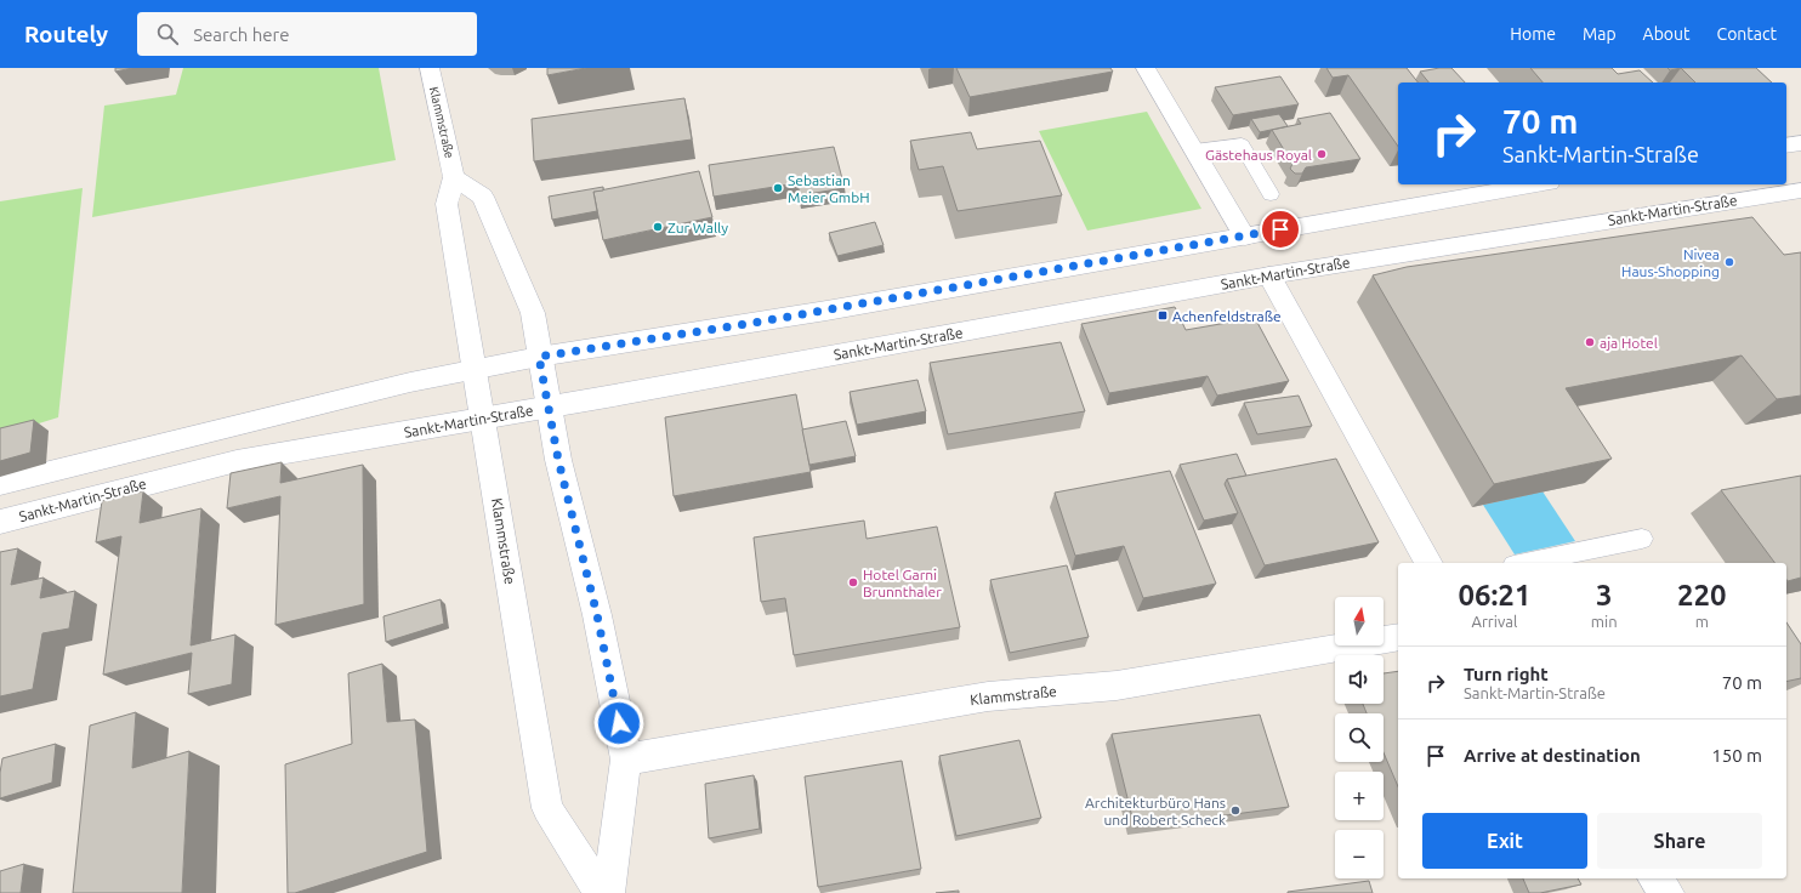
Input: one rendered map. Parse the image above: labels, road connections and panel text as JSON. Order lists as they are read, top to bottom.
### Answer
{
  "streets": {
    "main road": ["Klammstraße", "Sankt-Martin-Straße"]
  },
  "crossings": [
    ["Klammstraße", "Sankt-Martin-Straße"]
  ],
  "places": {
    "other": [
      "Gästehaus Royal",
      "Sebastian Meier GmbH",
      "Zur Wally",
      "Nivea Haus-Shopping",
      "aja Hotel",
      "Hotel Garni Brunnthaler",
      "Architekturbüro Hans und Robert Scheck"
    ],
    "transit": ["Achenfeldstraße"]
  },
  "north": "top",
  "page": {
    "header": "Routely",
    "search": "Search here",
    "nav": [
      "Home",
      "Map",
      "About",
      "Contact"
    ],
    "turn": ["70 m", "Sankt-Martin-Straße"],
    "eta": [
      "06:21",
      "Arrival",
      "3",
      "min",
      "220",
      "m"
    ],
    "map_buttons": ["+", "−"],
    "list": [
      {
        "name": "Turn right",
        "note": "Sankt-Martin-Straße",
        "value": "70 m"
      },
      {
        "name": "Arrive at destination",
        "value": "150 m"
      }
    ],
    "buttons": ["Exit", "Share"]
  }
}
